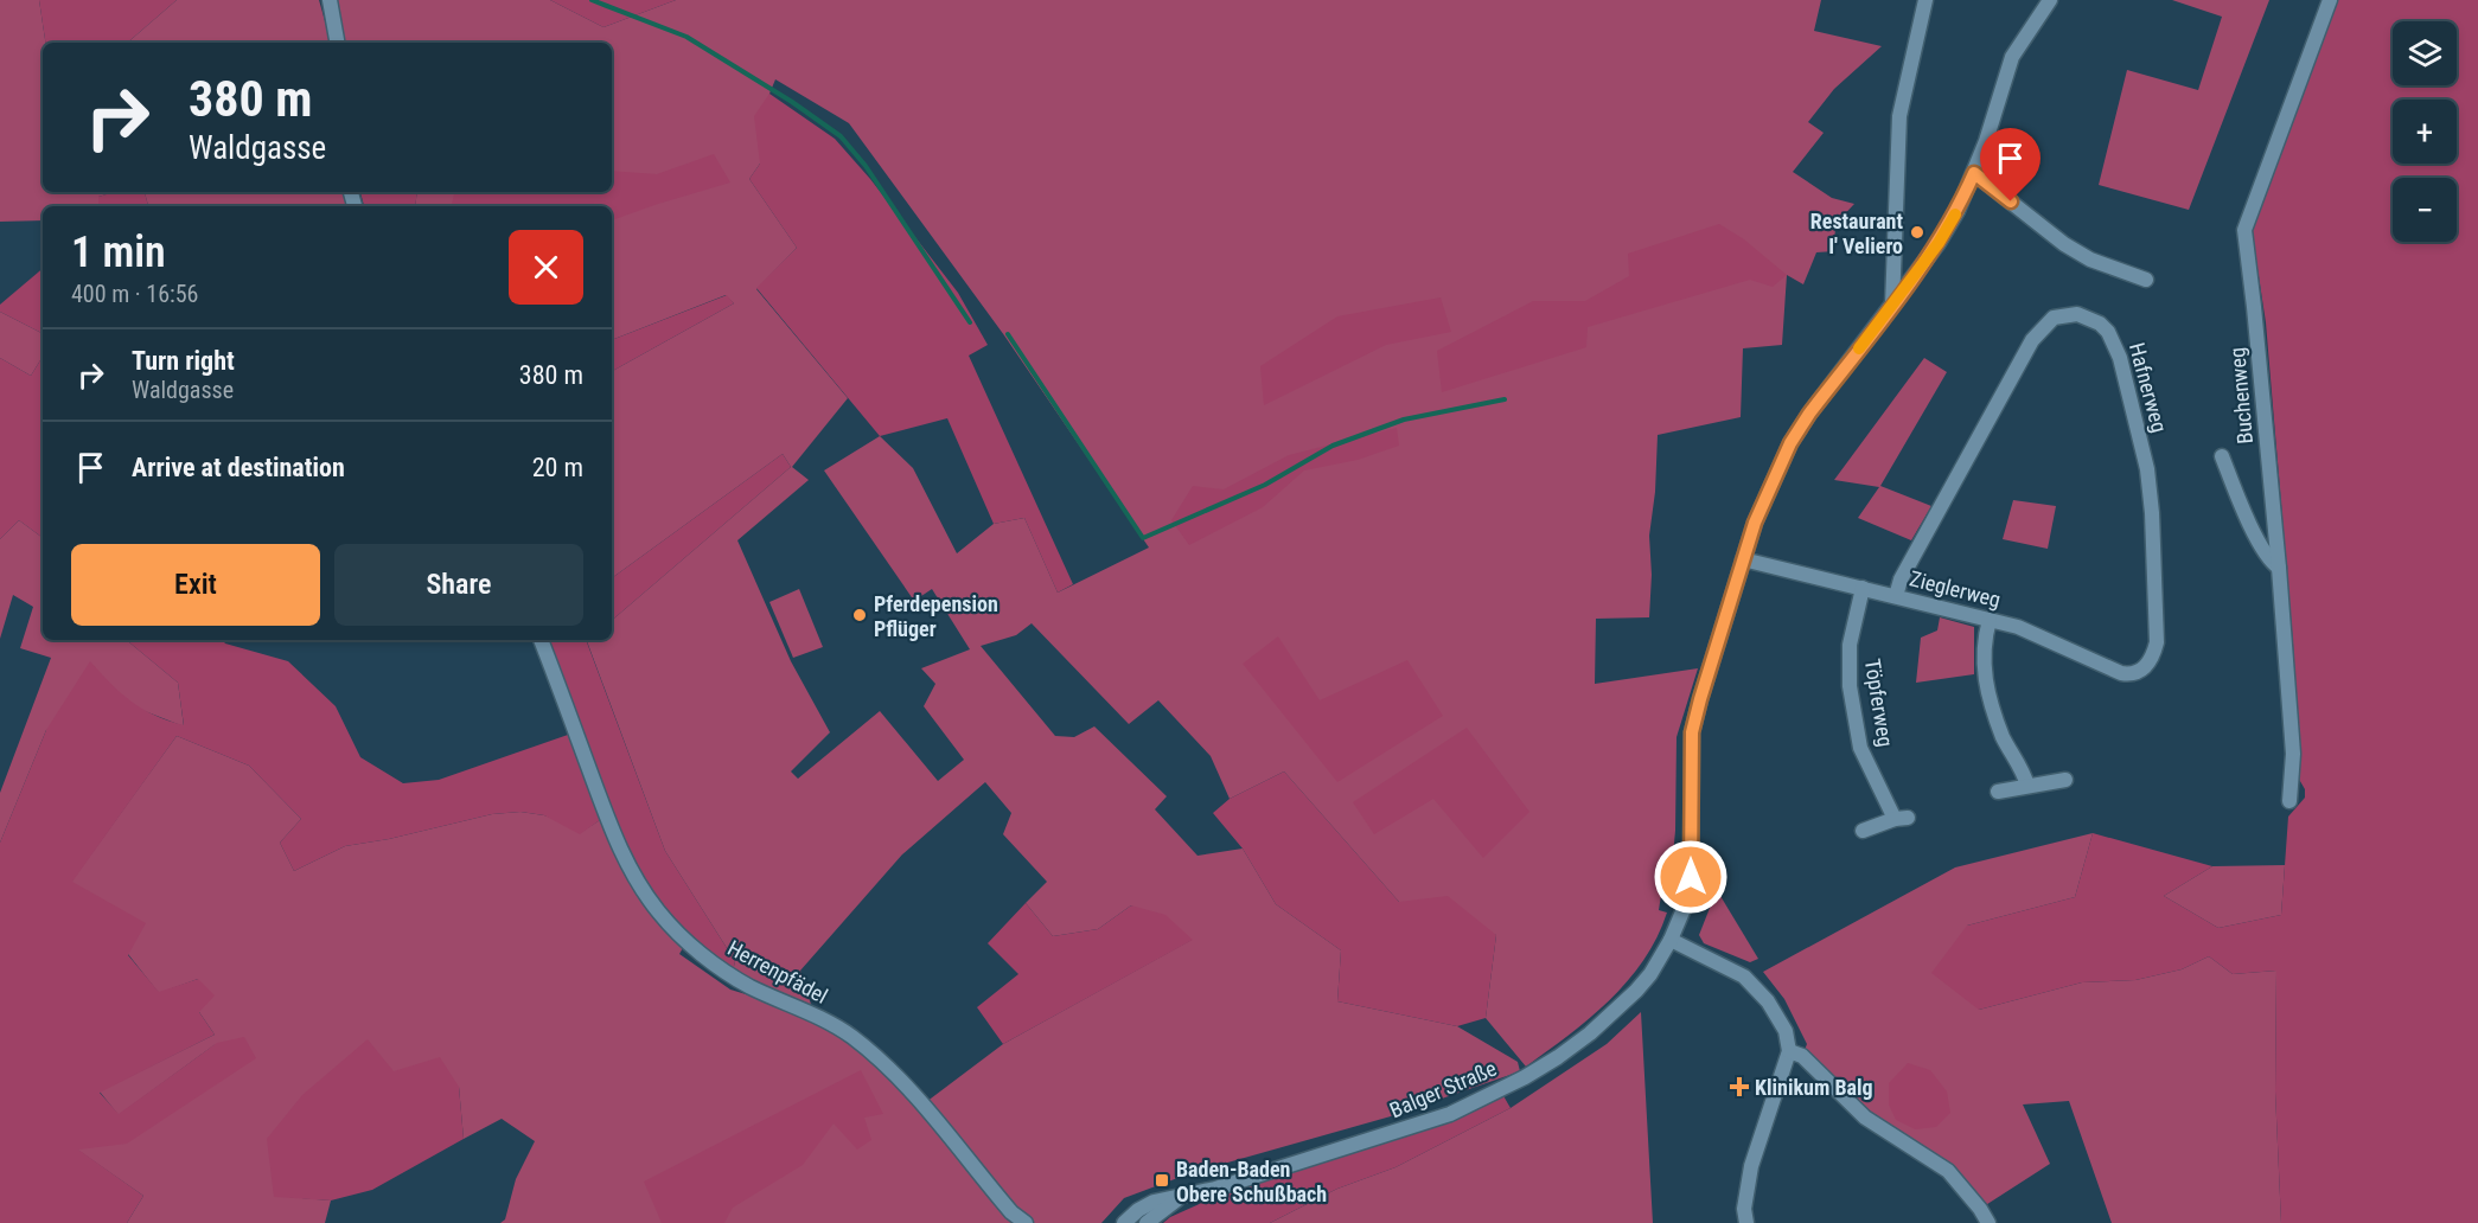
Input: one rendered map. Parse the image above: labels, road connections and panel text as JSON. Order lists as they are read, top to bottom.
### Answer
{
  "streets": {
    "street": [
      "Hafnerweg",
      "Buchenweg",
      "Zieglerweg",
      "Töpferweg",
      "Herrenpfädel",
      "Balger Straße"
    ]
  },
  "crossings": [
    ["Hafnerweg", "Zieglerweg"],
    ["Zieglerweg", "Töpferweg"],
    ["Zieglerweg", "Balger Straße"]
  ],
  "places": {
    "other": ["Restaurant I' Veliero", "Pferdepension Pflüger"],
    "health": ["Klinikum Balg"],
    "transit": ["Baden-Baden Obere Schußbach"]
  },
  "page": {
    "map_buttons": ["+", "−"],
    "turn": ["380 m", "Waldgasse"],
    "heading": ["1 min", "400 m · 16:56"],
    "list": [
      {
        "name": "Turn right",
        "note": "Waldgasse",
        "value": "380 m"
      },
      {
        "name": "Arrive at destination",
        "value": "20 m"
      }
    ],
    "buttons": ["Exit", "Share"]
  }
}
